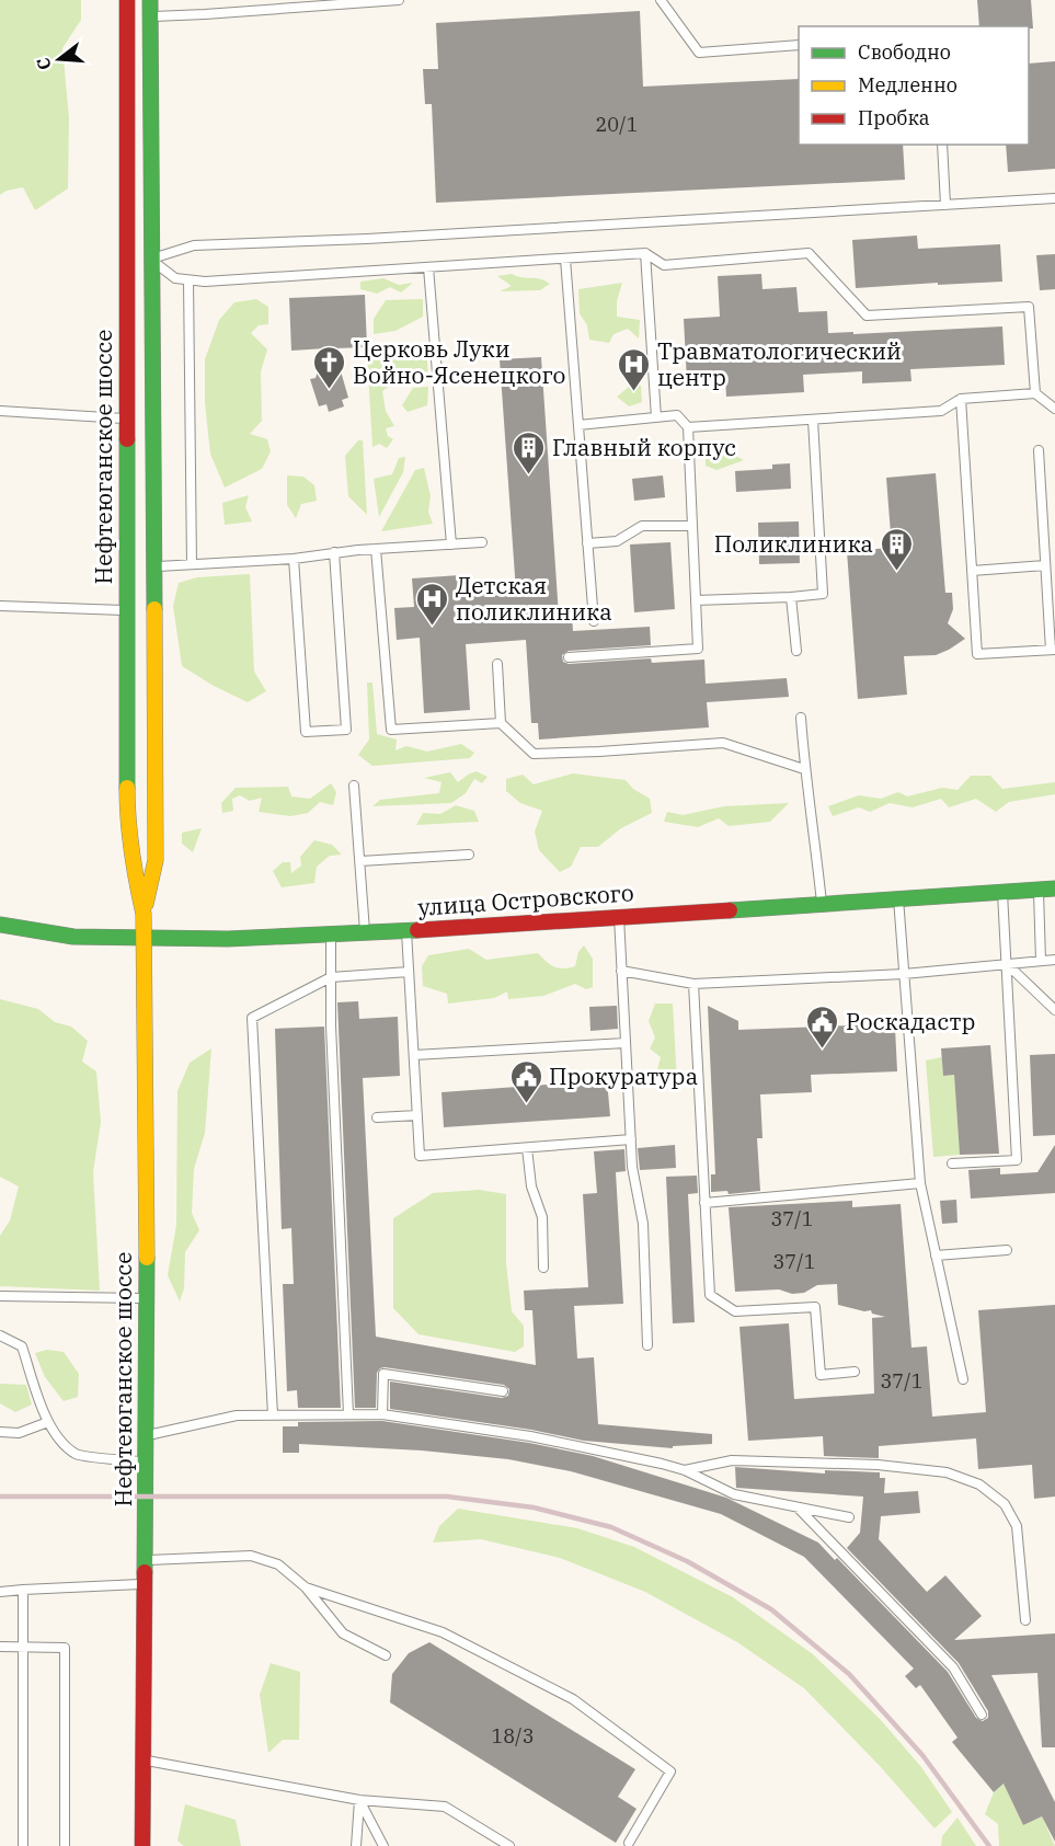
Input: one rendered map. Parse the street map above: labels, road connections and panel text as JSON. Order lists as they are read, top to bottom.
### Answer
{
  "streets": {
    "main road": ["Нефтеюганское шоссе", "улица Островского"]
  },
  "crossings": [
    ["Нефтеюганское шоссе", "улица Островского"]
  ],
  "places": {
    "church": ["Церковь Луки Войно-Ясенецкого"],
    "hospital": ["Травматологический центр", "Детская поликлиника"],
    "building": ["Главный корпус", "Поликлиника"],
    "public building": ["Роскадастр", "Прокуратура"]
  },
  "house_numbers": [
    "20/1",
    "37/1",
    "37/1",
    "37/1",
    "18/3"
  ],
  "legend": ["Свободно", "Медленно", "Пробка"],
  "north": "left"
}
